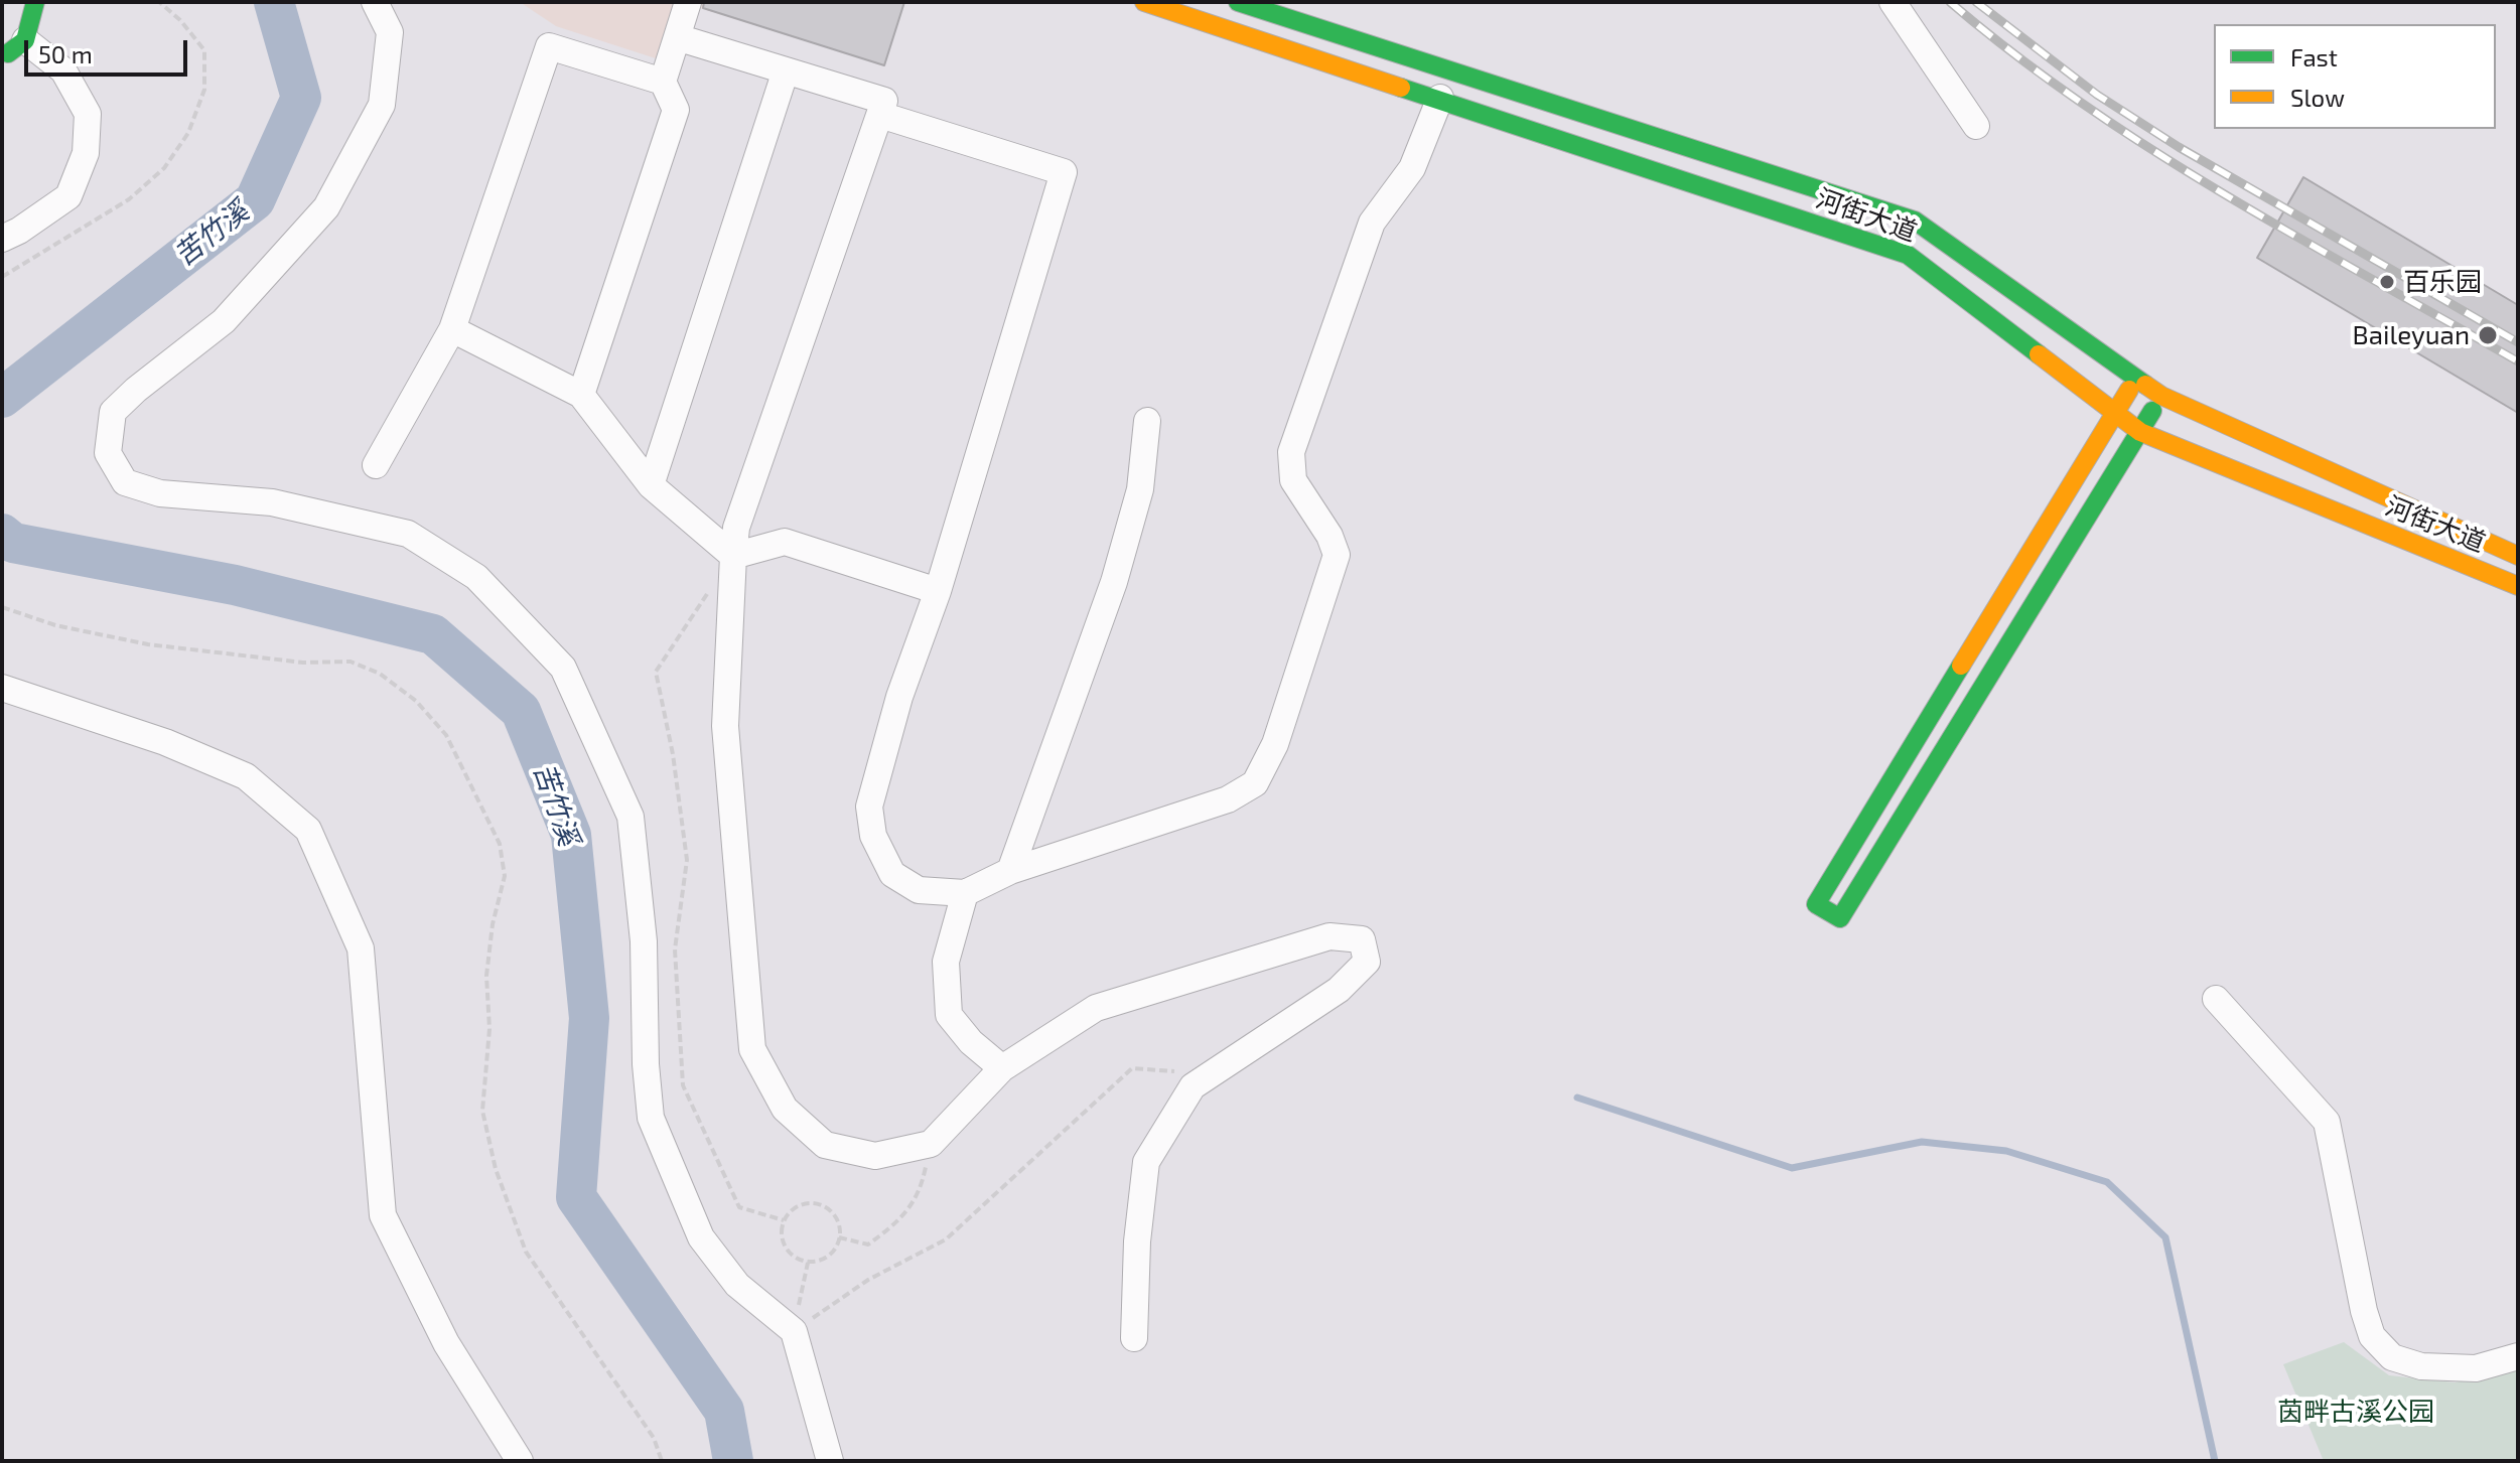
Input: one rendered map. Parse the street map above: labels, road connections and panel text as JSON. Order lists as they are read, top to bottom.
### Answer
{
  "streets": {
    "main road": ["河街大道"]
  },
  "water": ["苦竹溪"],
  "parks": ["茵畔古溪公园"],
  "places": ["百乐园", "Baileyuan"],
  "legend": ["Fast", "Slow"],
  "scale_bar": "50 m"
}
